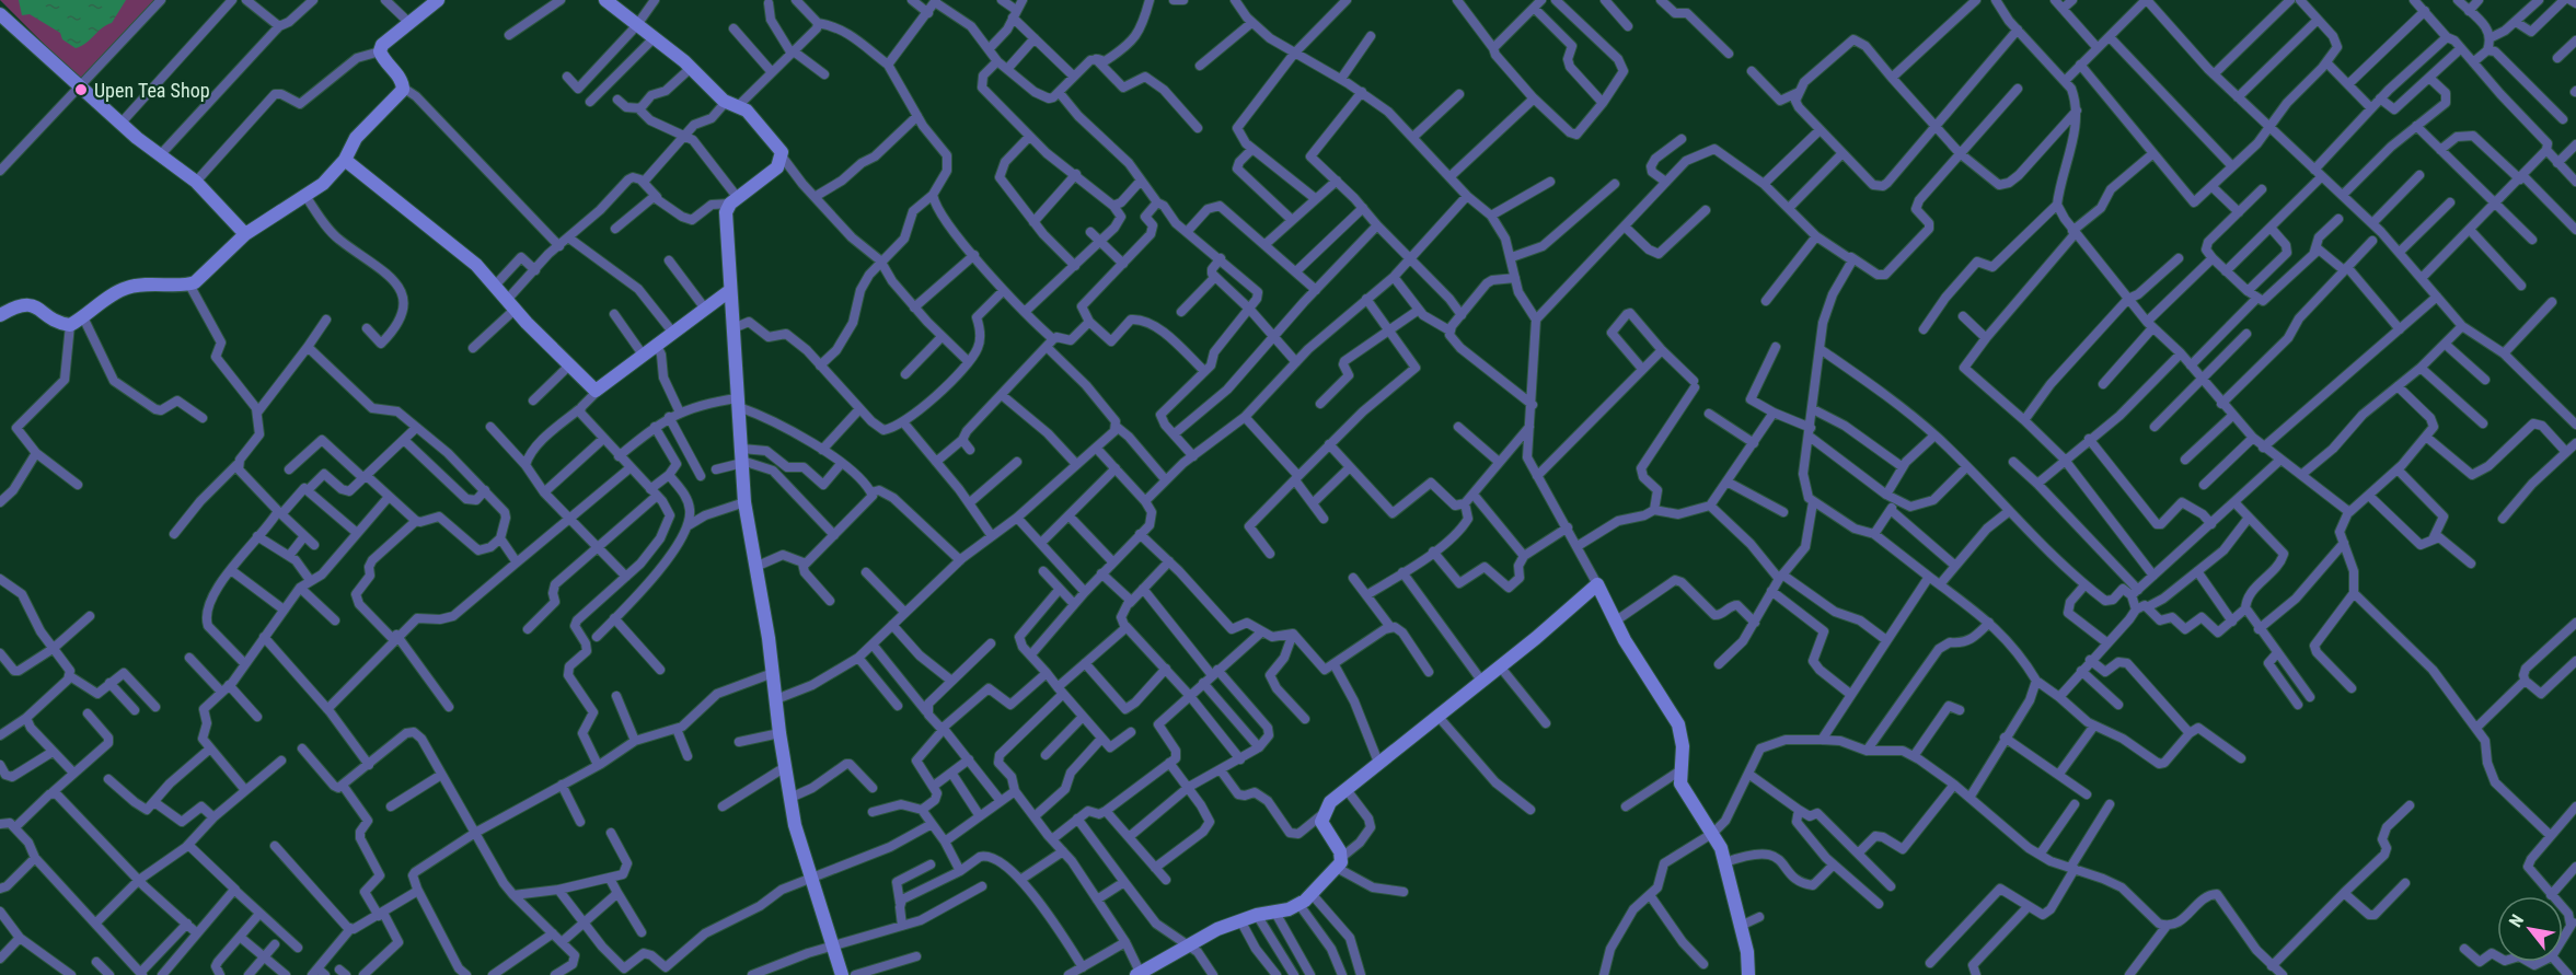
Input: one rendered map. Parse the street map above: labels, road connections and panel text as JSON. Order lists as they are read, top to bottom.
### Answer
{
  "places": ["Upen Tea Shop"],
  "north": "top left"
}
